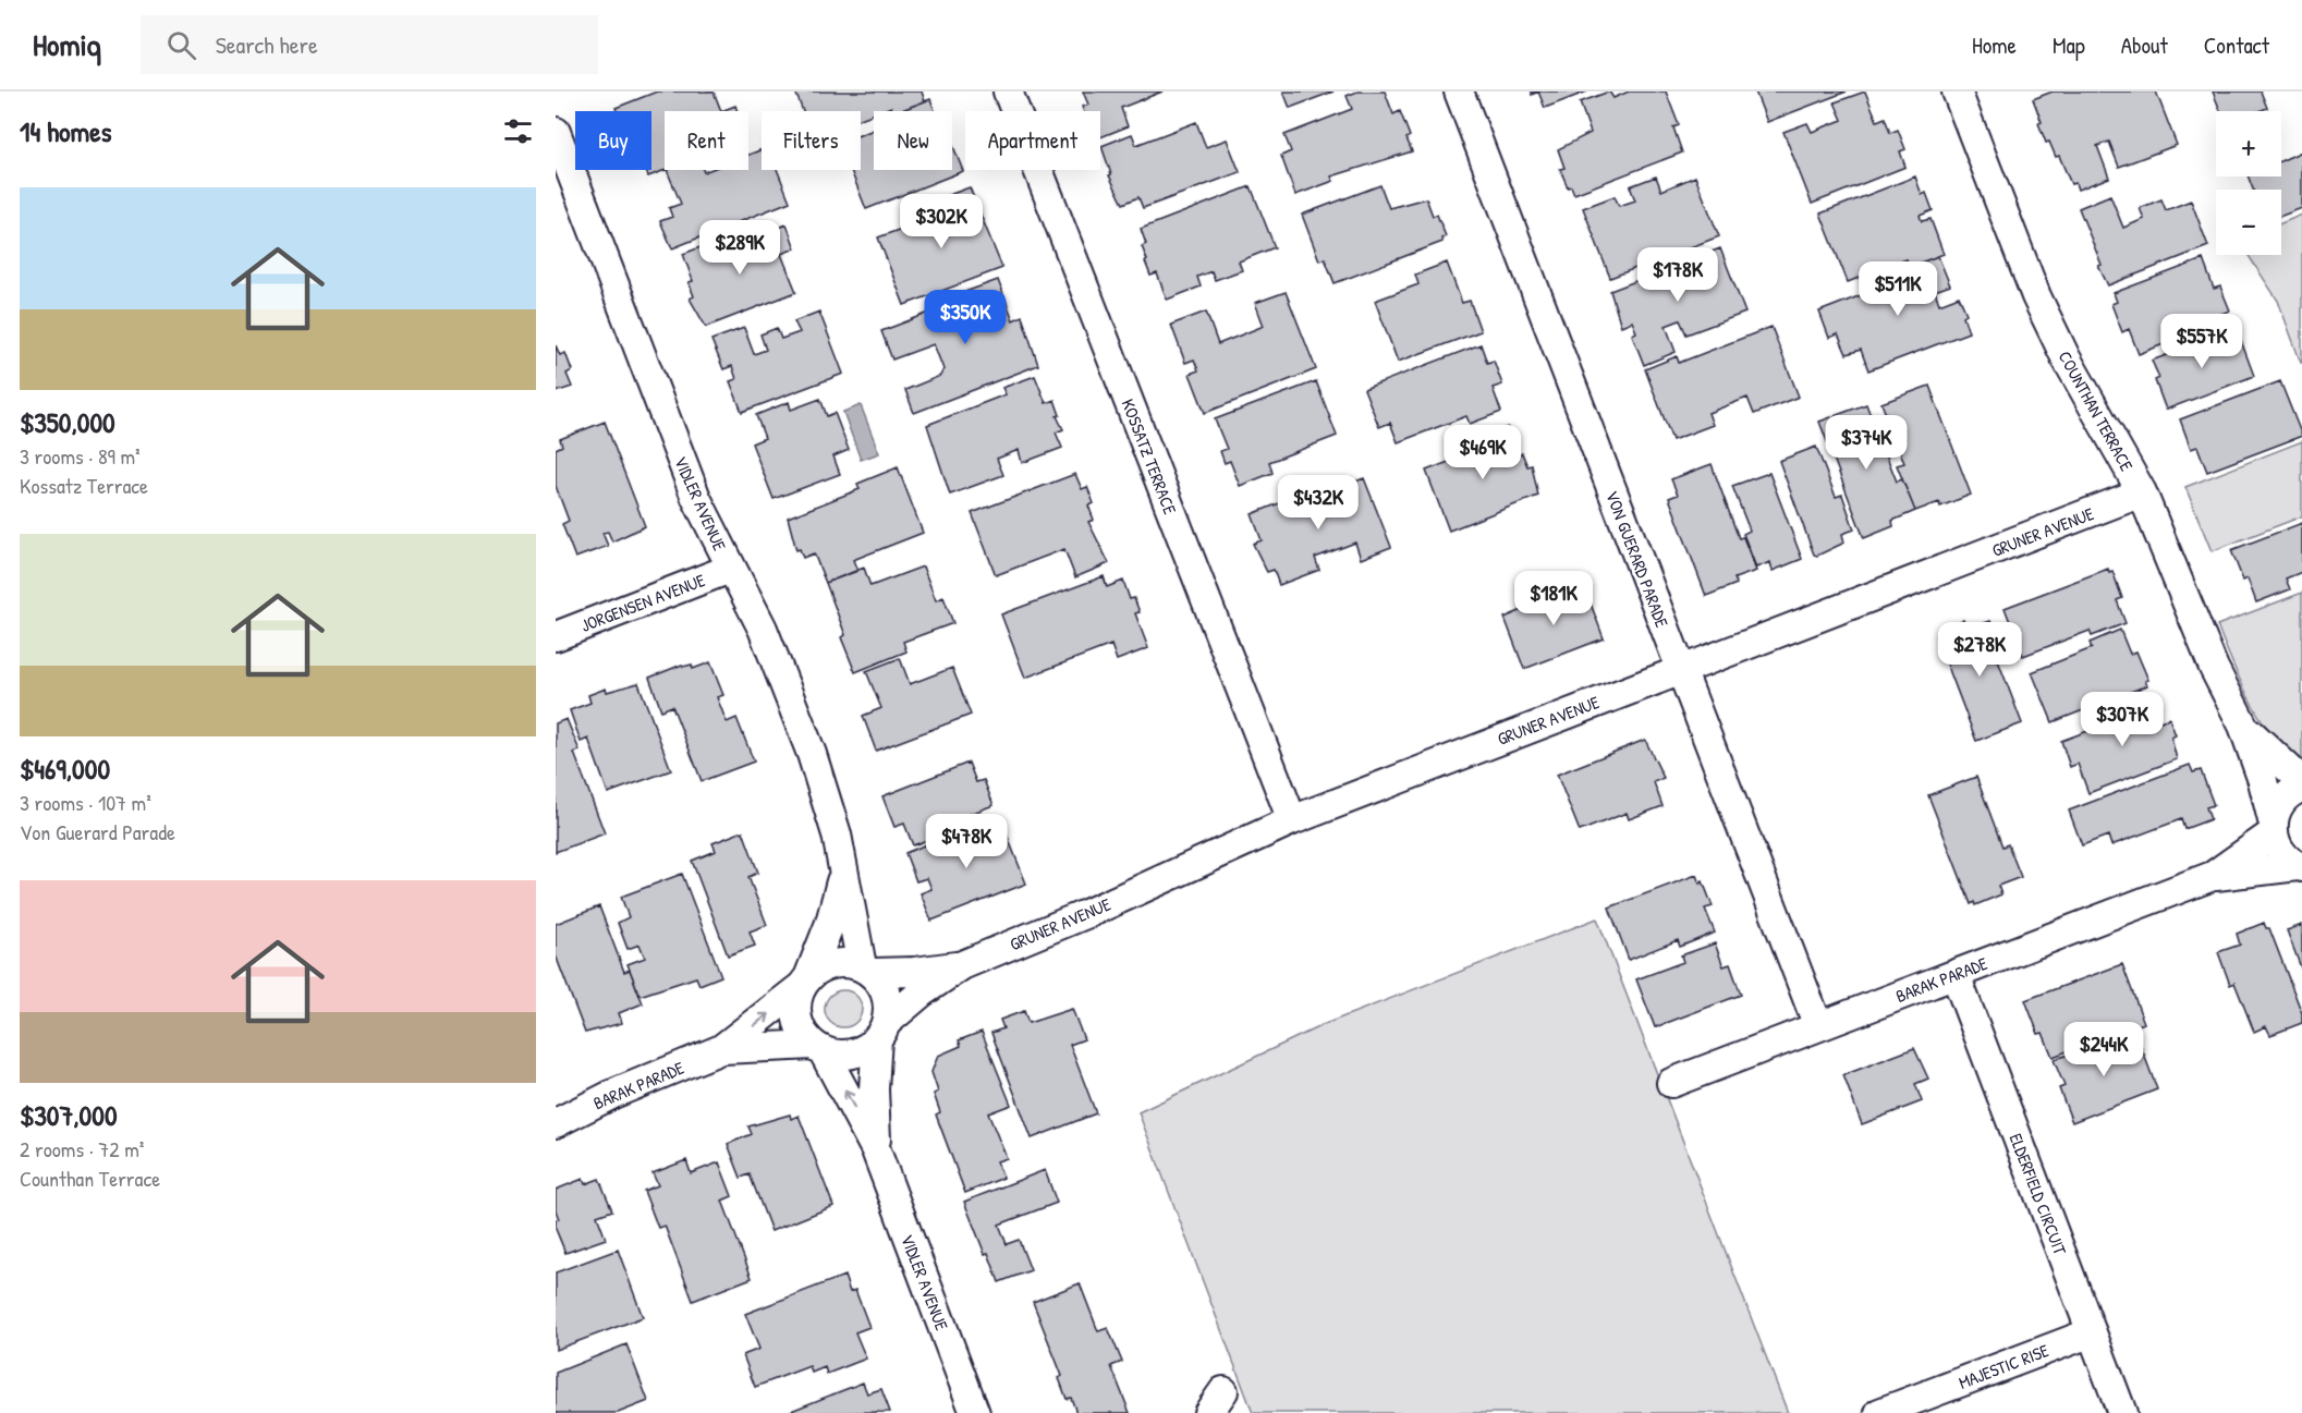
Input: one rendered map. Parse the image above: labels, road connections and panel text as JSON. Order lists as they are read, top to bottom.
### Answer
{
  "streets": {
    "street": [
      "COUNTHAN TERRACE",
      "KOSSATZ TERRACE",
      "VIDLER AVENUE",
      "GRUNER AVENUE",
      "VON GUERARD PARADE",
      "JORGENSEN AVENUE",
      "BARAK PARADE",
      "ELDERFIELD CIRCUIT",
      "MAJESTIC RISE"
    ]
  },
  "crossings": [
    ["COUNTHAN TERRACE", "GRUNER AVENUE"],
    ["COUNTHAN TERRACE", "BARAK PARADE"],
    ["KOSSATZ TERRACE", "GRUNER AVENUE"],
    ["VIDLER AVENUE", "GRUNER AVENUE"],
    ["VIDLER AVENUE", "JORGENSEN AVENUE"],
    ["VIDLER AVENUE", "BARAK PARADE"],
    ["GRUNER AVENUE", "VON GUERARD PARADE"],
    ["GRUNER AVENUE", "BARAK PARADE"],
    ["VON GUERARD PARADE", "BARAK PARADE"],
    ["BARAK PARADE", "ELDERFIELD CIRCUIT"],
    ["ELDERFIELD CIRCUIT", "MAJESTIC RISE"]
  ],
  "page": {
    "header": "Homiq",
    "search": "Search here",
    "nav": [
      "Home",
      "Map",
      "About",
      "Contact"
    ],
    "heading": "14 homes",
    "map_buttons": ["+", "−"],
    "chip": [
      "Buy",
      "Rent",
      "Filters",
      "New",
      "Apartment"
    ],
    "list": [
      {
        "name": "$350,000",
        "note": "3 rooms · 89 m² · Kossatz Terrace"
      },
      {
        "name": "$469,000",
        "note": "3 rooms · 107 m² · Von Guerard Parade"
      },
      {
        "name": "$307,000",
        "note": "2 rooms · 72 m² · Counthan Terrace"
      }
    ],
    "price": [
      "$302K",
      "$289K",
      "$178K",
      "$511K",
      "$350K",
      "$557K",
      "$374K",
      "$469K",
      "$432K",
      "$181K",
      "$278K",
      "$307K",
      "$478K",
      "$244K"
    ]
  }
}
